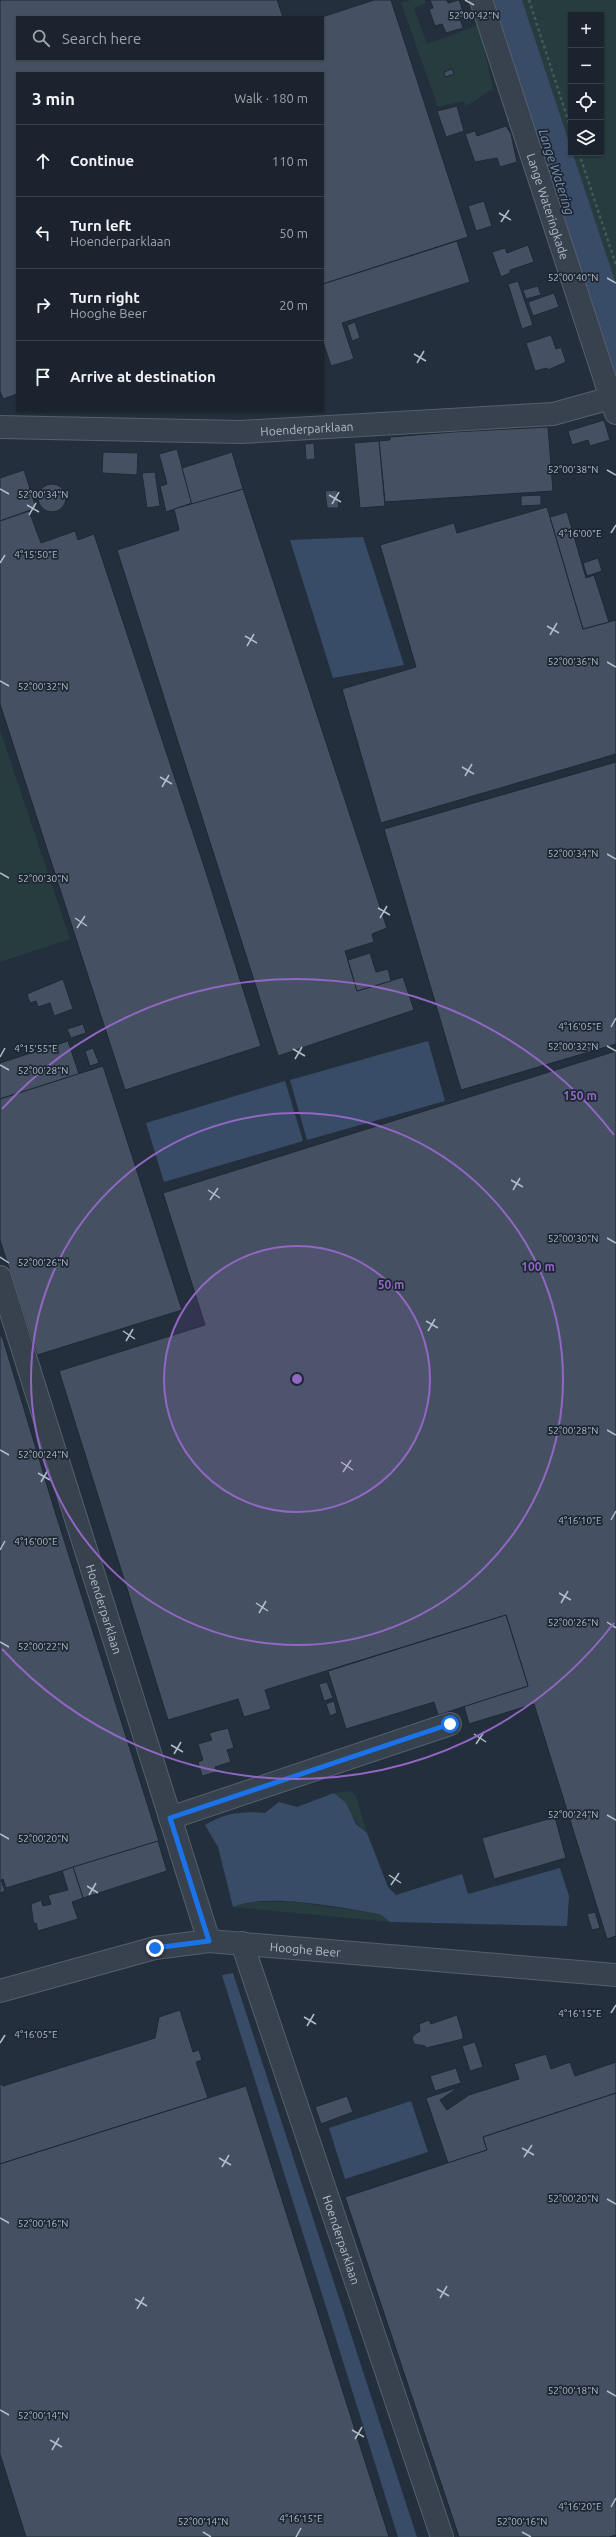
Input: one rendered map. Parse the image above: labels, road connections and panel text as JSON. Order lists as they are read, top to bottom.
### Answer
{
  "streets": {
    "street": ["Lange Wateringkade", "Hoenderparklaan", "Hooghe Beer"]
  },
  "crossings": [
    ["Lange Wateringkade", "Hoenderparklaan"],
    ["Hoenderparklaan", "Hooghe Beer"]
  ],
  "water": ["Lange Watering"],
  "page": {
    "map_buttons": ["+", "−"],
    "search": "Search here",
    "heading": ["3 min", "Walk · 180 m"],
    "list": [
      ["Continue", "110 m"],
      ["Turn left", "Hoenderparklaan", "50 m"],
      ["Turn right", "Hooghe Beer", "20 m"],
      "Arrive at destination"
    ]
  },
  "coordinates": [
    "52°00'42\"N",
    "52°00'40\"N",
    "52°00'38\"N",
    "52°00'34\"N",
    "4°16'00\"E",
    "4°15'50\"E",
    "52°00'36\"N",
    "52°00'32\"N",
    "52°00'30\"N",
    "4°16'05\"E",
    "4°15'55\"E",
    "52°00'28\"N",
    "52°00'26\"N",
    "52°00'24\"N",
    "4°16'10\"E",
    "52°00'22\"N",
    "52°00'20\"N",
    "4°16'15\"E",
    "52°00'16\"N",
    "52°00'18\"N",
    "52°00'14\"N",
    "4°16'20\"E"
  ],
  "rings": ["150 m", "100 m", "50 m"]
}
